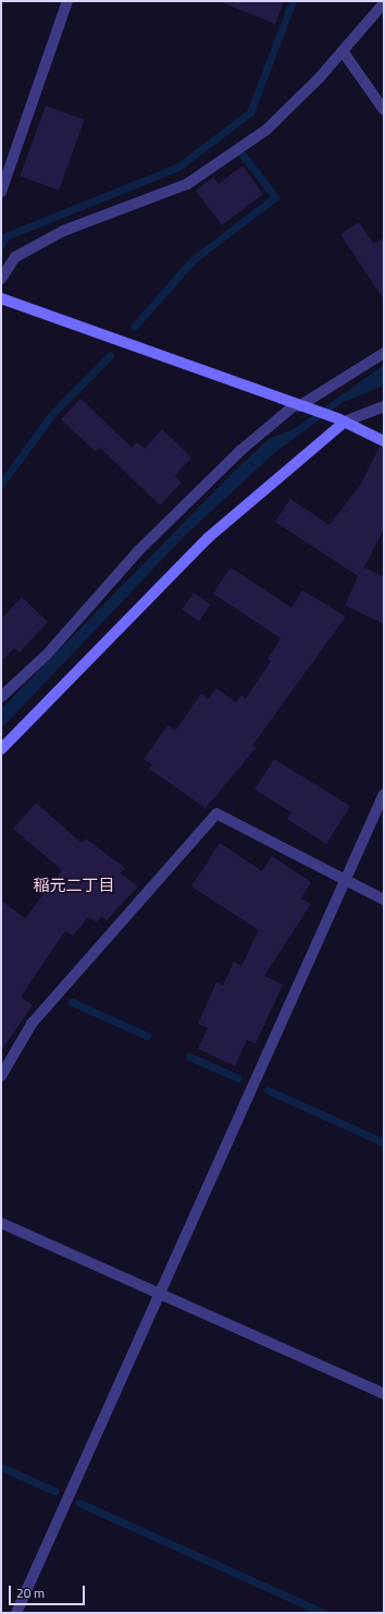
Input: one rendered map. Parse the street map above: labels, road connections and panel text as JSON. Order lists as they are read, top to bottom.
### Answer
{
  "districts": ["稲元二丁目"],
  "scale_bar": "20 m"
}
